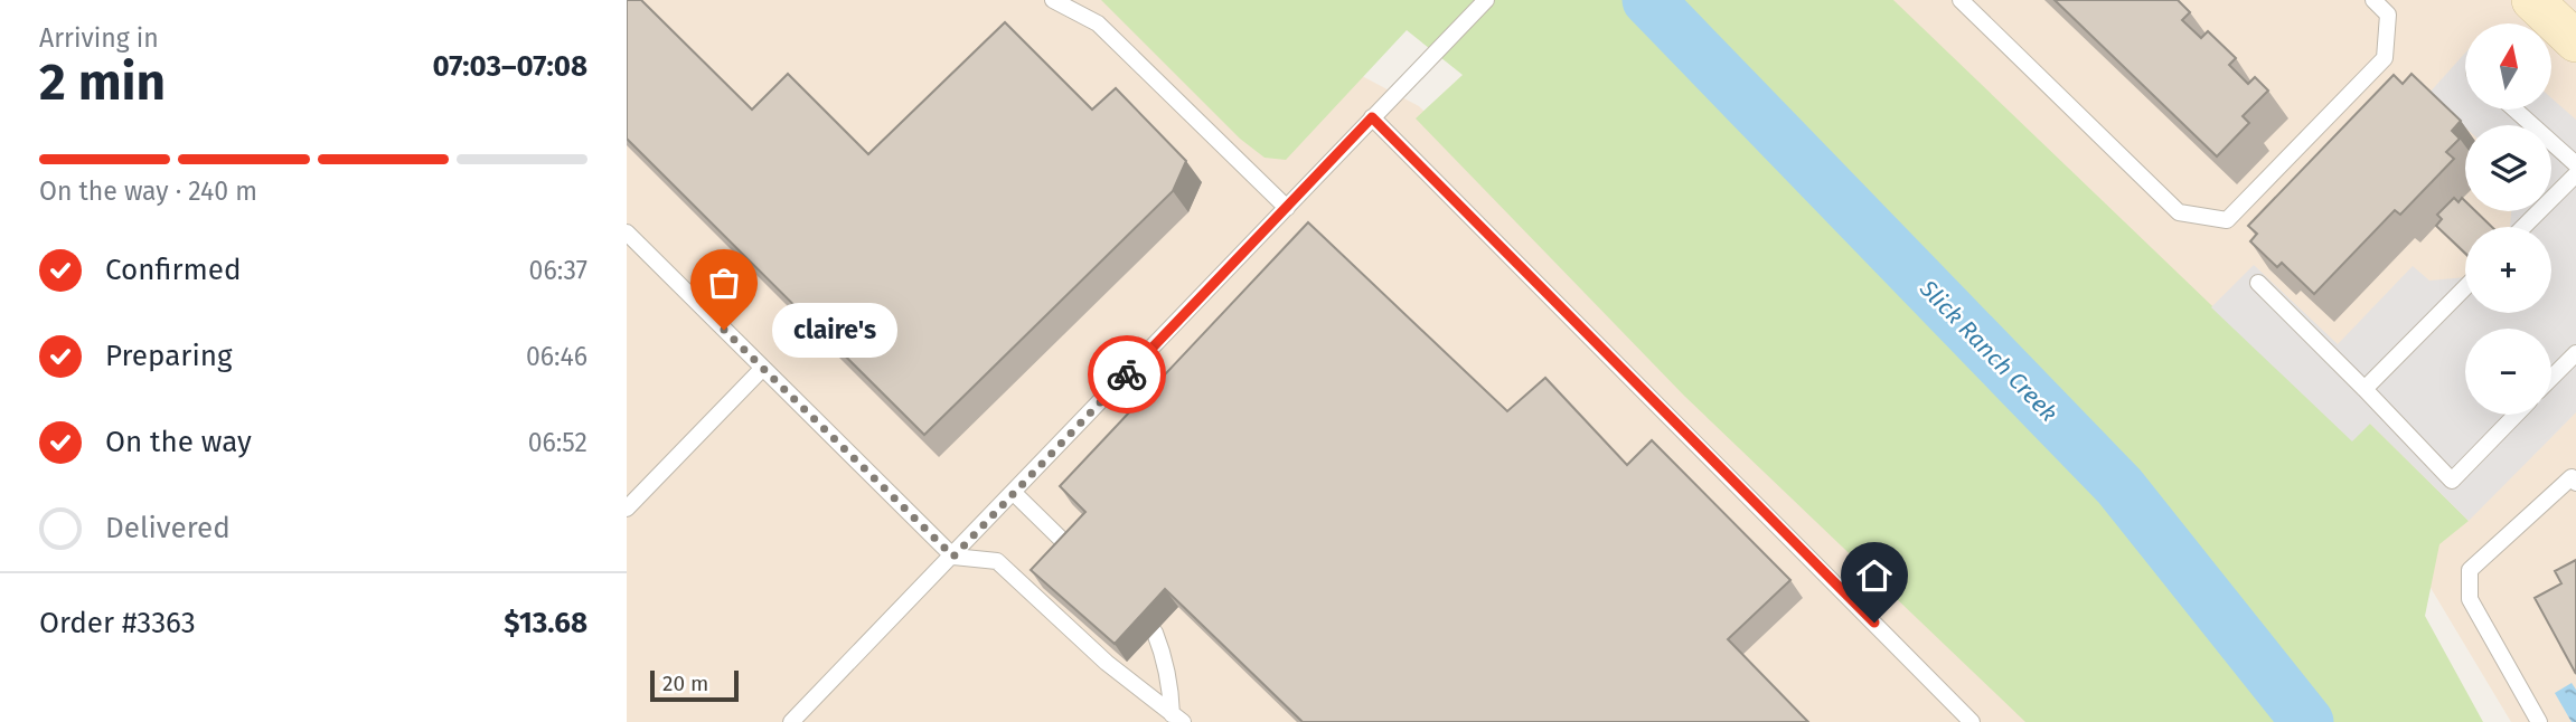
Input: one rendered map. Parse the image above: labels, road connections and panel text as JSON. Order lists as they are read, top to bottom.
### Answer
{
  "water": ["Slick Ranch Creek"],
  "places": ["claire's"],
  "scale_bar": "20 m",
  "north": "top",
  "page": {
    "heading": ["2 min", "Arriving in", "07:03–07:08"],
    "panel": ["Order #3363", "$13.68"],
    "map_buttons": ["+", "−"],
    "bar": "On the way · 240 m",
    "list": [
      ["Confirmed", "06:37"],
      ["Preparing", "06:46"],
      ["On the way", "06:52"],
      "Delivered"
    ],
    "bubble": "claire's",
    "scale": "20 m"
  }
}
